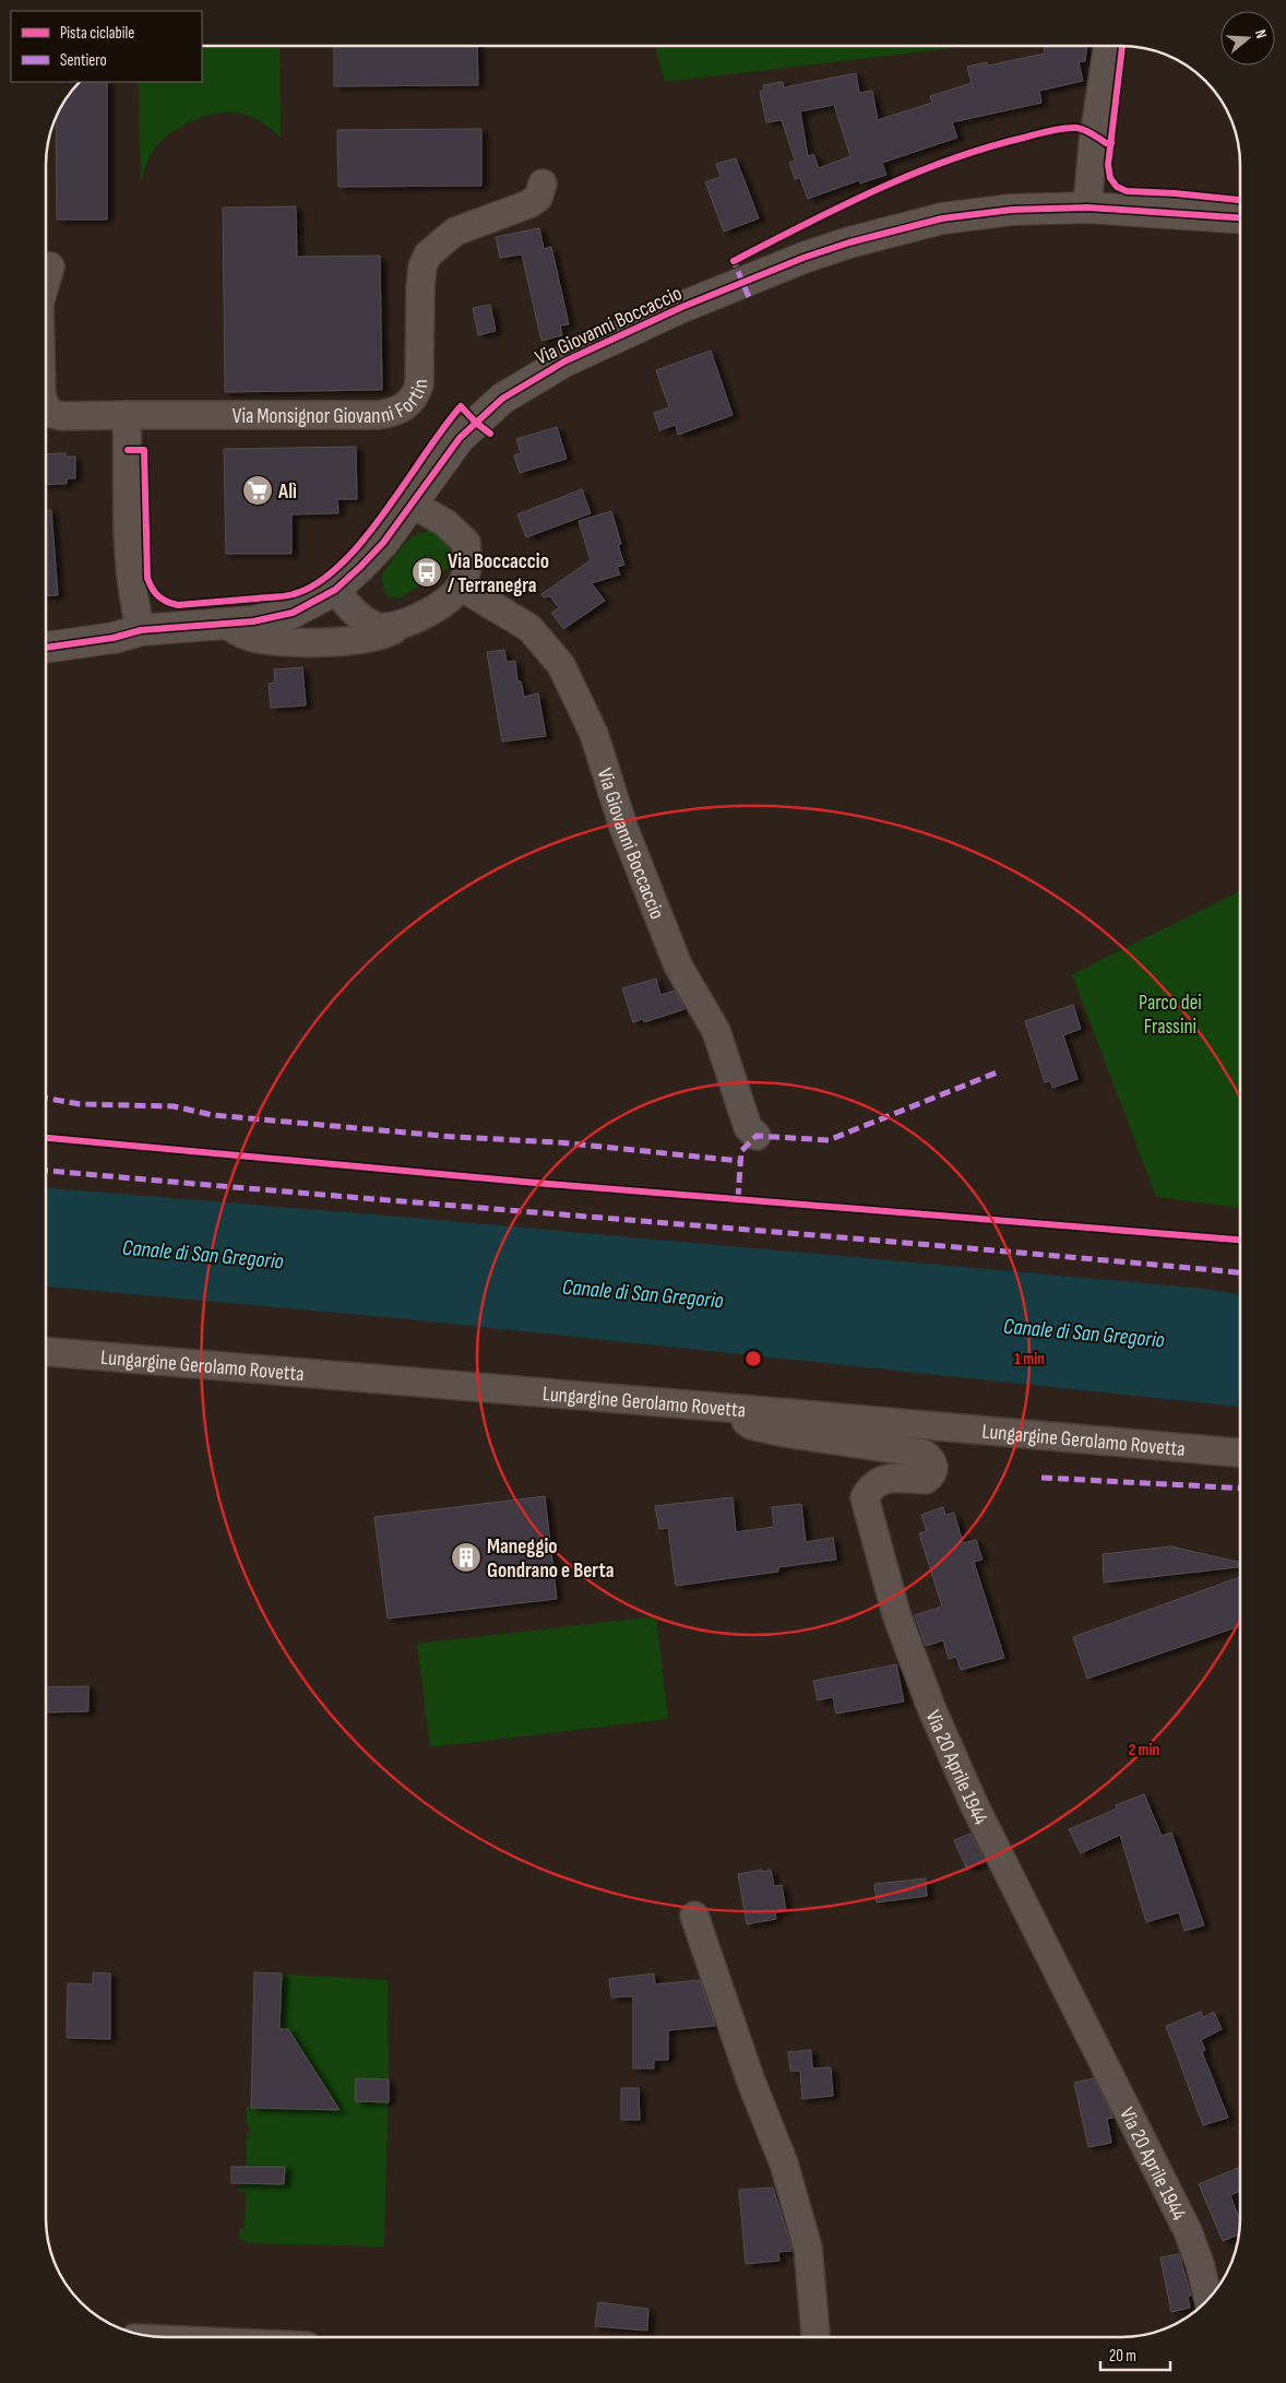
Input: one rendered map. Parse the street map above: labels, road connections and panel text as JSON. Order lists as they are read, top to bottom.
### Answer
{
  "streets": {
    "street": [
      "Via Giovanni Boccaccio",
      "Via Monsignor Giovanni Fortin",
      "Lungargine Gerolamo Rovetta",
      "Via 20 Aprile 1944"
    ]
  },
  "crossings": [
    ["Lungargine Gerolamo Rovetta", "Via 20 Aprile 1944"]
  ],
  "water": ["Canale di San Gregorio"],
  "parks": ["Parco dei Frassini"],
  "places": {
    "supermarket": ["Alì"],
    "bus stop": ["Via Boccaccio / Terranegra"],
    "building": ["Maneggio Gondrano e Berta"]
  },
  "legend": ["Pista ciclabile", "Sentiero"],
  "scale_bar": "20 m",
  "north": "right",
  "rings": ["1 min", "2 min"]
}
